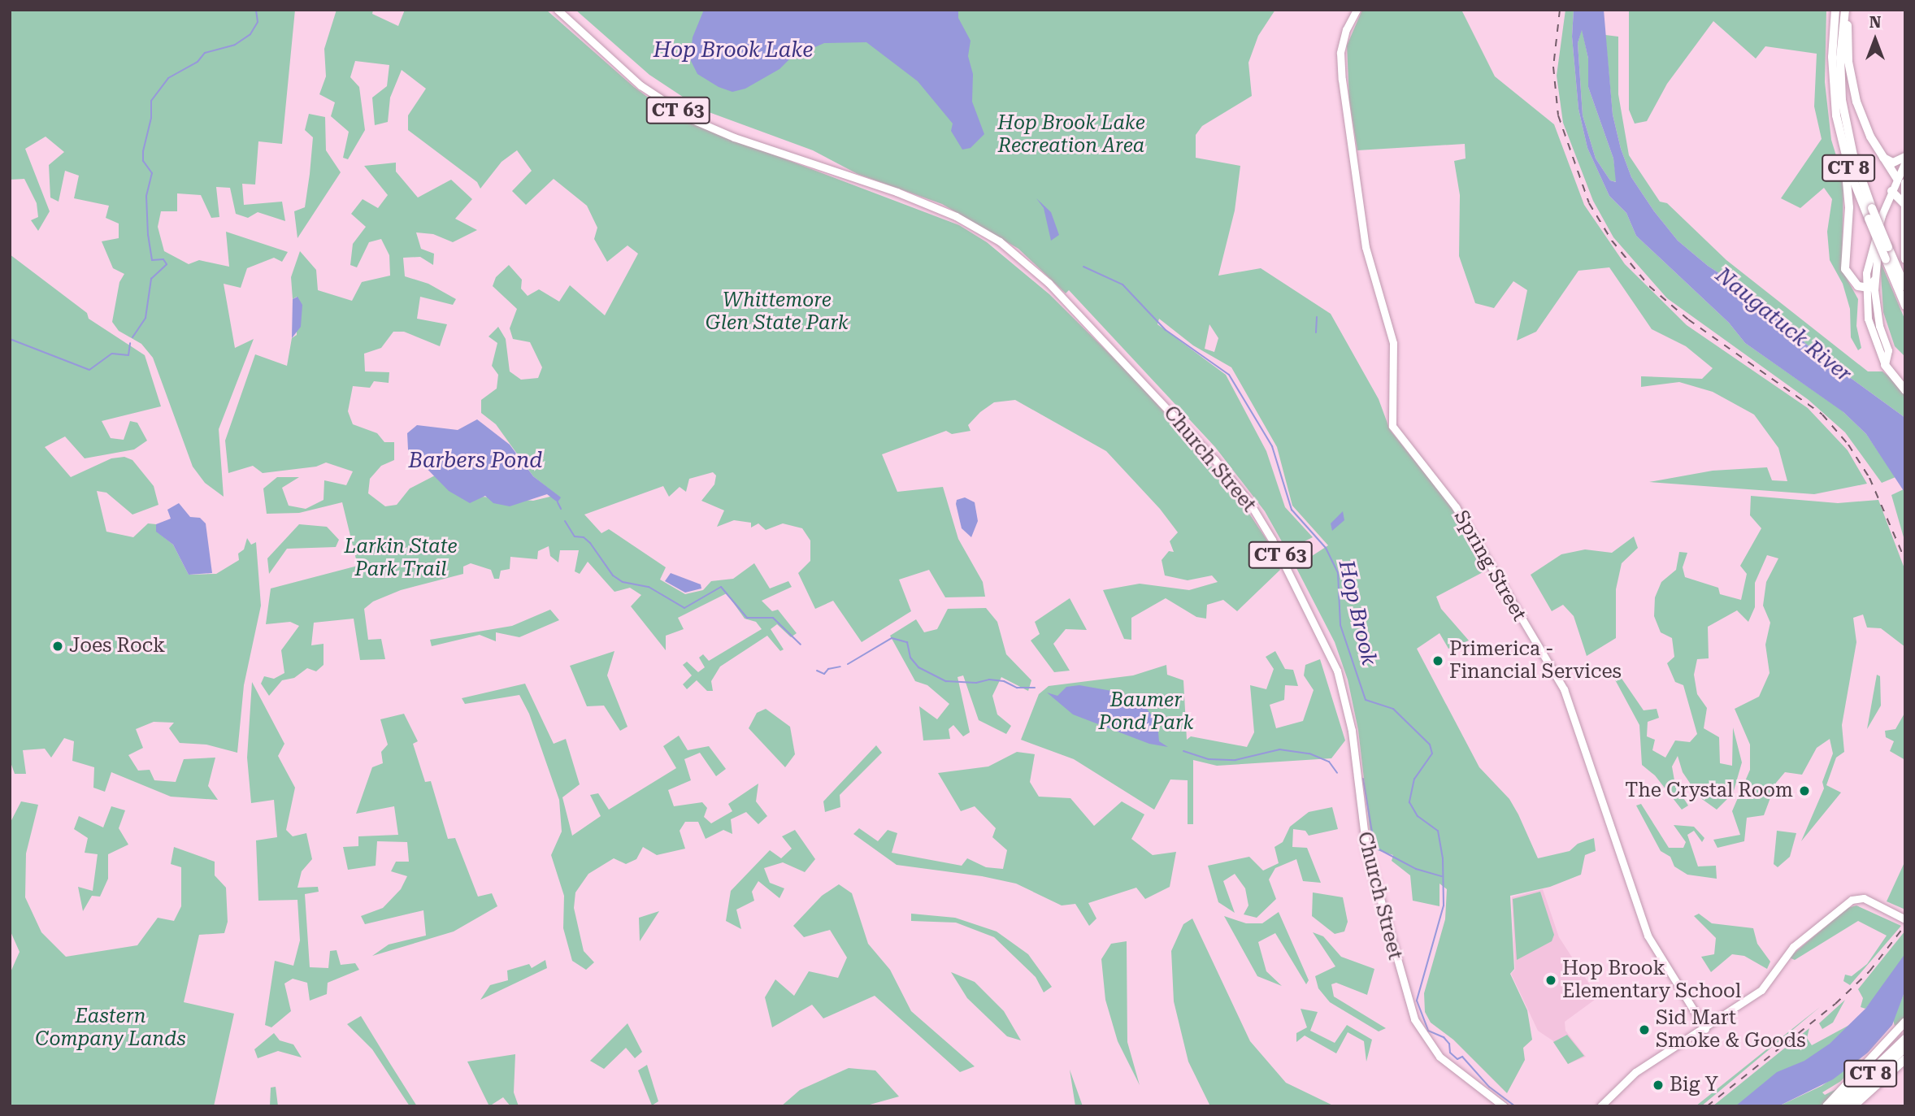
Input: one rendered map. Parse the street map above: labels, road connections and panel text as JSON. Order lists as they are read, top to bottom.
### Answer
{
  "streets": {
    "highway": ["CT 8"],
    "main road": ["CT 63", "Church Street", "Spring Street"]
  },
  "water": [
    "Hop Brook Lake",
    "Naugatuck River",
    "Barbers Pond",
    "Hop Brook"
  ],
  "parks": [
    "Hop Brook Lake Recreation Area",
    "Whittemore Glen State Park",
    "Larkin State Park Trail",
    "Baumer Pond Park",
    "Eastern Company Lands"
  ],
  "places": [
    "Joes Rock",
    "Primerica - Financial Services",
    "The Crystal Room",
    "Hop Brook Elementary School",
    "Sid Mart Smoke & Goods",
    "Big Y"
  ],
  "north": "top"
}
